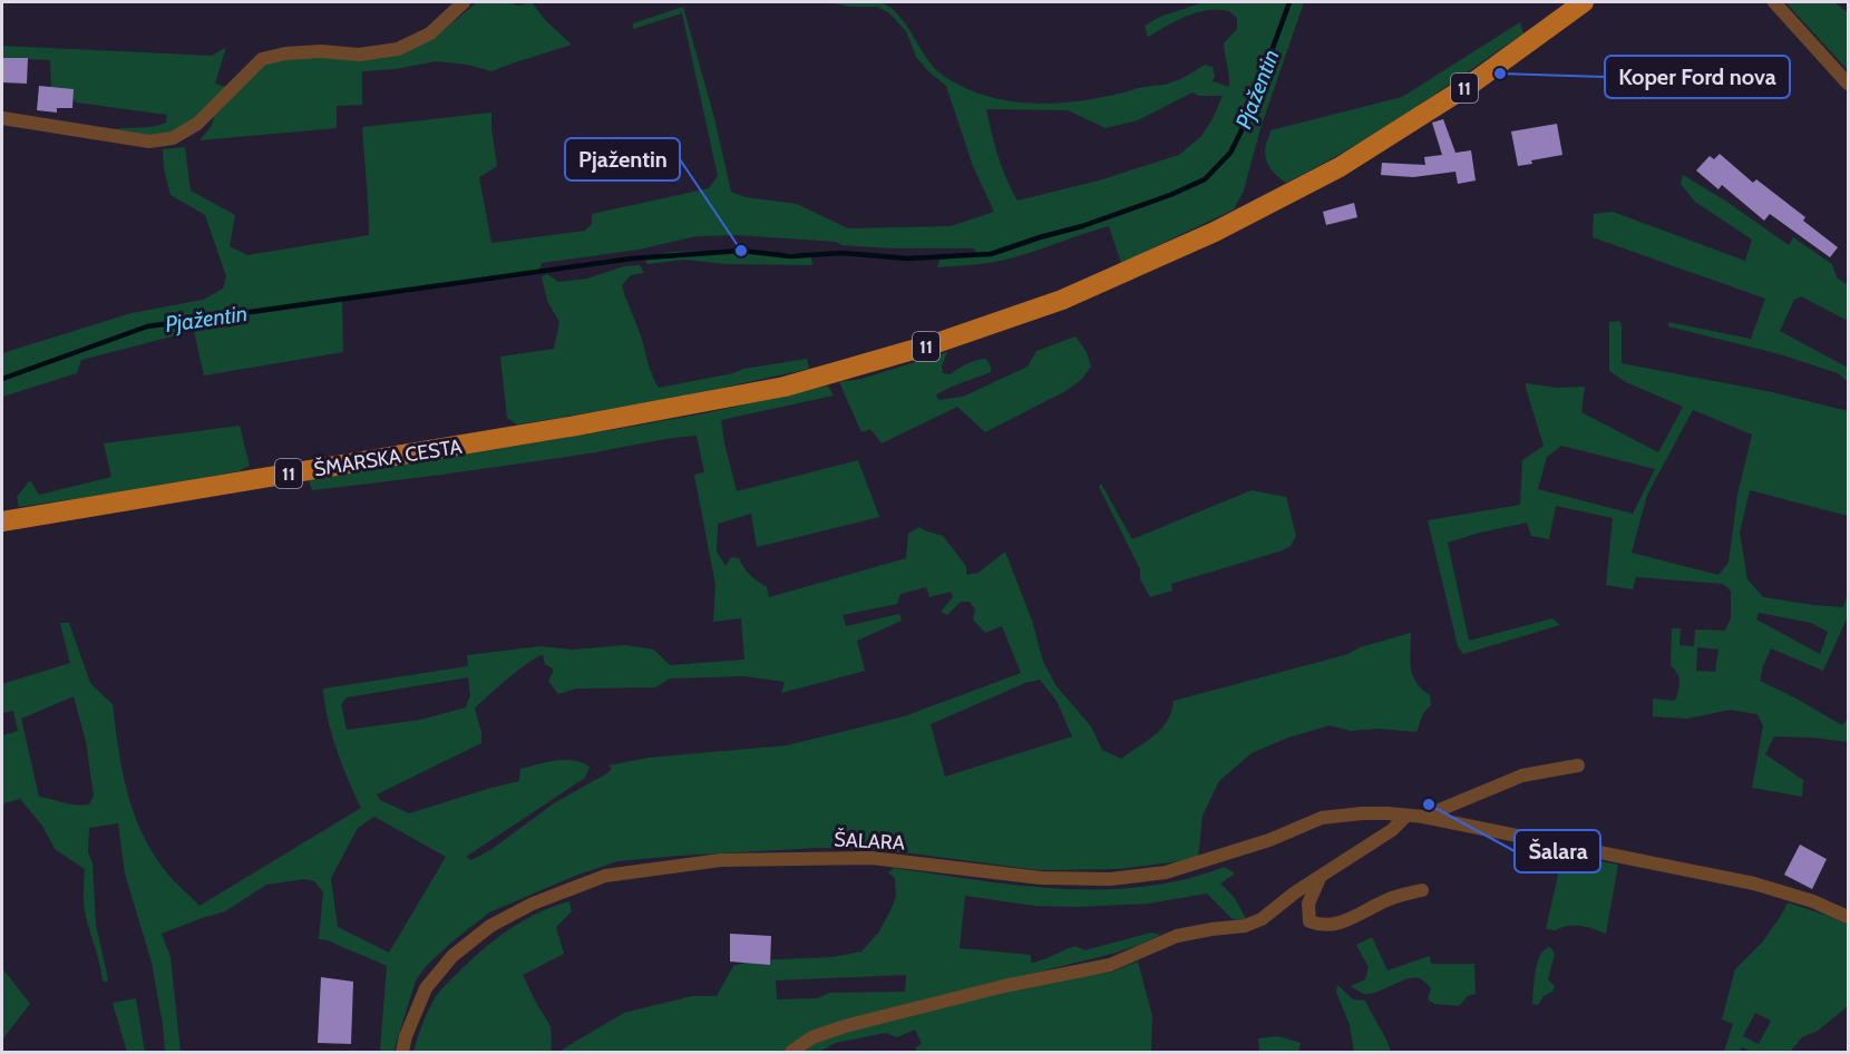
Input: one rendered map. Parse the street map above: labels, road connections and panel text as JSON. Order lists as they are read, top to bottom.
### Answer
{
  "streets": {
    "main road": ["11", "ŠMARSKA CESTA"],
    "street": ["ŠALARA"]
  },
  "water": ["Pjažentin"],
  "places": ["Koper Ford nova", "Pjažentin", "Šalara"]
}
